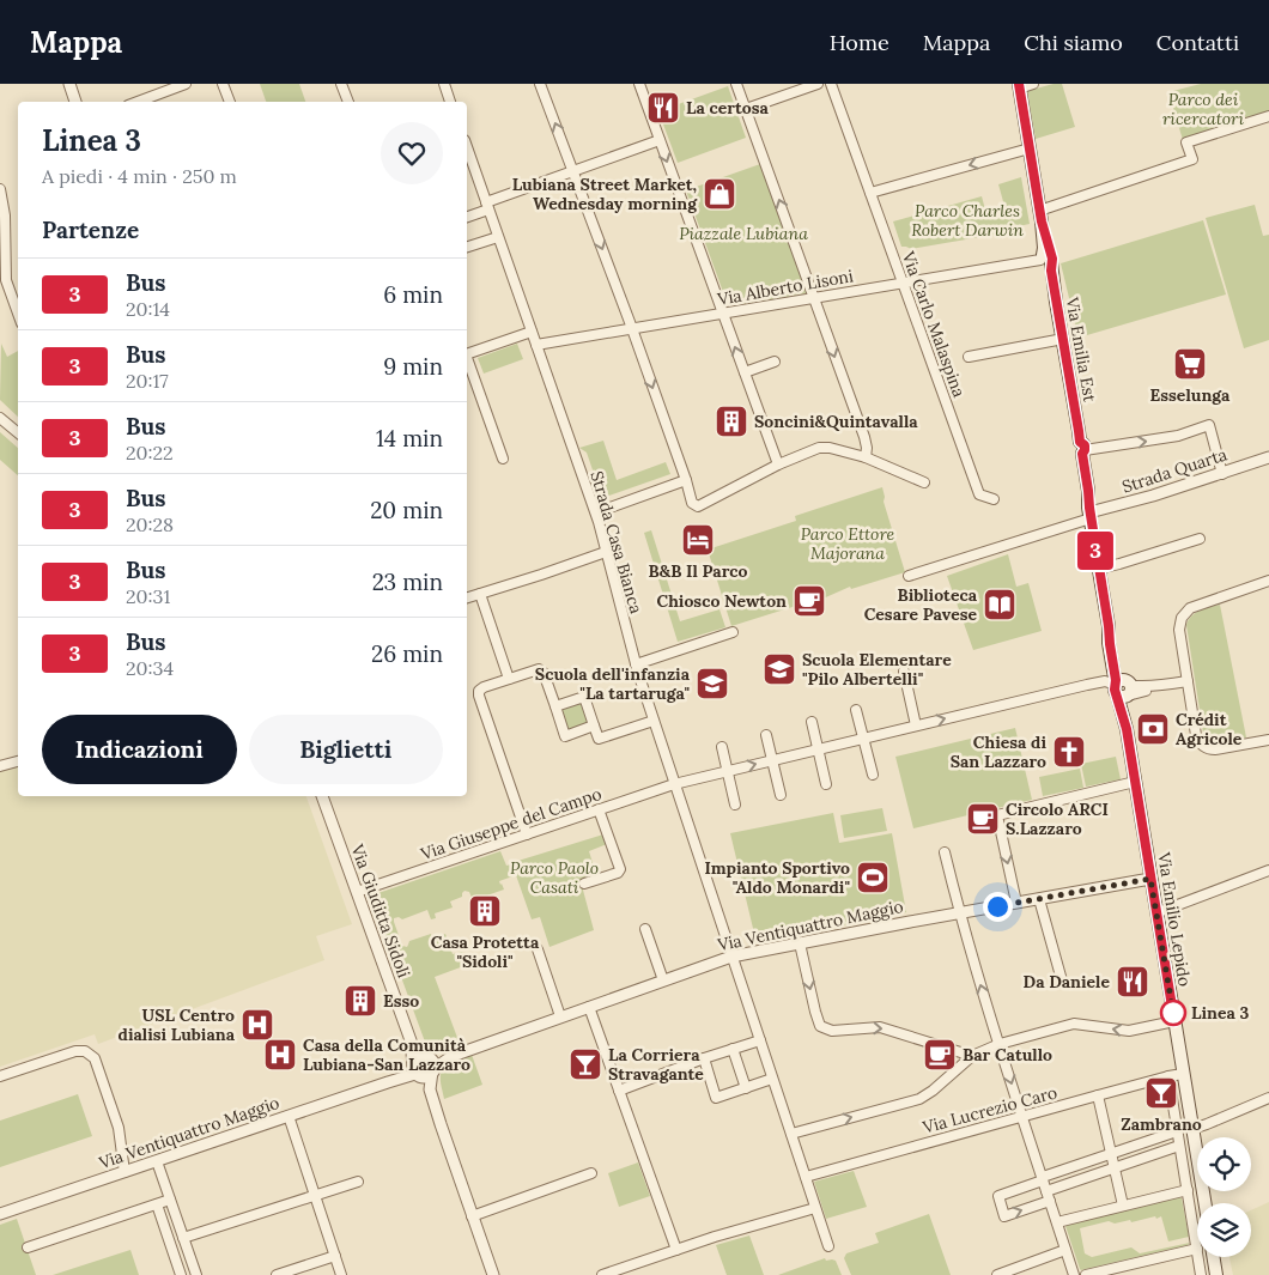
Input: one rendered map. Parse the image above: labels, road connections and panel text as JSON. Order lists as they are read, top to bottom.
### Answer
{
  "streets": {
    "main road": ["Via Emilia Est", "Via Emilio Lepido"],
    "street": [
      "Via Alberto Lisoni",
      "Via Carlo Malaspina",
      "Strada Quarta",
      "Strada Casa Bianca",
      "Via Giuseppe del Campo",
      "Via Giuditta Sidoli",
      "Via Ventiquattro Maggio",
      "Via Lucrezio Caro"
    ]
  },
  "crossings": [
    ["Via Alberto Lisoni", "Via Carlo Malaspina"],
    ["Via Alberto Lisoni", "Via Emilia Est"],
    ["Via Alberto Lisoni", "Strada Casa Bianca"],
    ["Via Emilia Est", "Strada Quarta"],
    ["Via Emilia Est", "Via Emilio Lepido"],
    ["Strada Quarta", "Via Emilio Lepido"],
    ["Strada Casa Bianca", "Via Giuseppe del Campo"],
    ["Strada Casa Bianca", "Via Ventiquattro Maggio"],
    ["Strada Casa Bianca", "Via Lucrezio Caro"],
    ["Via Giuseppe del Campo", "Via Giuditta Sidoli"],
    ["Via Giuseppe del Campo", "Via Emilio Lepido"],
    ["Via Giuditta Sidoli", "Via Ventiquattro Maggio"],
    ["Via Emilio Lepido", "Via Ventiquattro Maggio"],
    ["Via Emilio Lepido", "Via Lucrezio Caro"]
  ],
  "parks": [
    "Parco dei ricercatori",
    "Parco Charles Robert Darwin",
    "Piazzale Lubiana",
    "Parco Ettore Majorana",
    "Parco Paolo Casati"
  ],
  "places": {
    "restaurant": ["La certosa", "Da Daniele"],
    "shop": ["Lubiana Street Market, Wednesday morning"],
    "supermarket": ["Esselunga"],
    "building": ["Soncini&Quintavalla", "Casa Protetta \"Sidoli\"", "Esso"],
    "hotel": ["B&B Il Parco"],
    "cafe": ["Chiosco Newton", "Circolo ARCI S.Lazzaro", "Bar Catullo"],
    "library": ["Biblioteca Cesare Pavese"],
    "school or university": ["Scuola Elementare \"Pilo Albertelli\"", "Scuola dell'infanzia \"La tartaruga\""],
    "bank": ["Crédit Agricole"],
    "church": ["Chiesa di San Lazzaro"],
    "sports": ["Impianto Sportivo \"Aldo Monardi\""],
    "other": ["Linea 3"],
    "hospital": ["USL Centro dialisi Lubiana", "Casa della Comunità Lubiana-San Lazzaro"],
    "bar": ["La Corriera Stravagante", "Zambrano"]
  },
  "lines": ["bus line 3"],
  "page": {
    "header": "Mappa",
    "nav": [
      "Home",
      "Mappa",
      "Chi siamo",
      "Contatti"
    ],
    "on_map": "3",
    "heading": [
      ["Linea 3", "A piedi · 4 min · 250 m"],
      "Partenze"
    ],
    "list": [
      {
        "mark": "3",
        "name": "Bus",
        "note": "20:14",
        "value": "6 min"
      },
      {
        "mark": "3",
        "name": "Bus",
        "note": "20:17",
        "value": "9 min"
      },
      {
        "mark": "3",
        "name": "Bus",
        "note": "20:22",
        "value": "14 min"
      },
      {
        "mark": "3",
        "name": "Bus",
        "note": "20:28",
        "value": "20 min"
      },
      {
        "mark": "3",
        "name": "Bus",
        "note": "20:31",
        "value": "23 min"
      },
      {
        "mark": "3",
        "name": "Bus",
        "note": "20:34",
        "value": "26 min"
      }
    ],
    "buttons": ["Indicazioni", "Biglietti"]
  }
}
